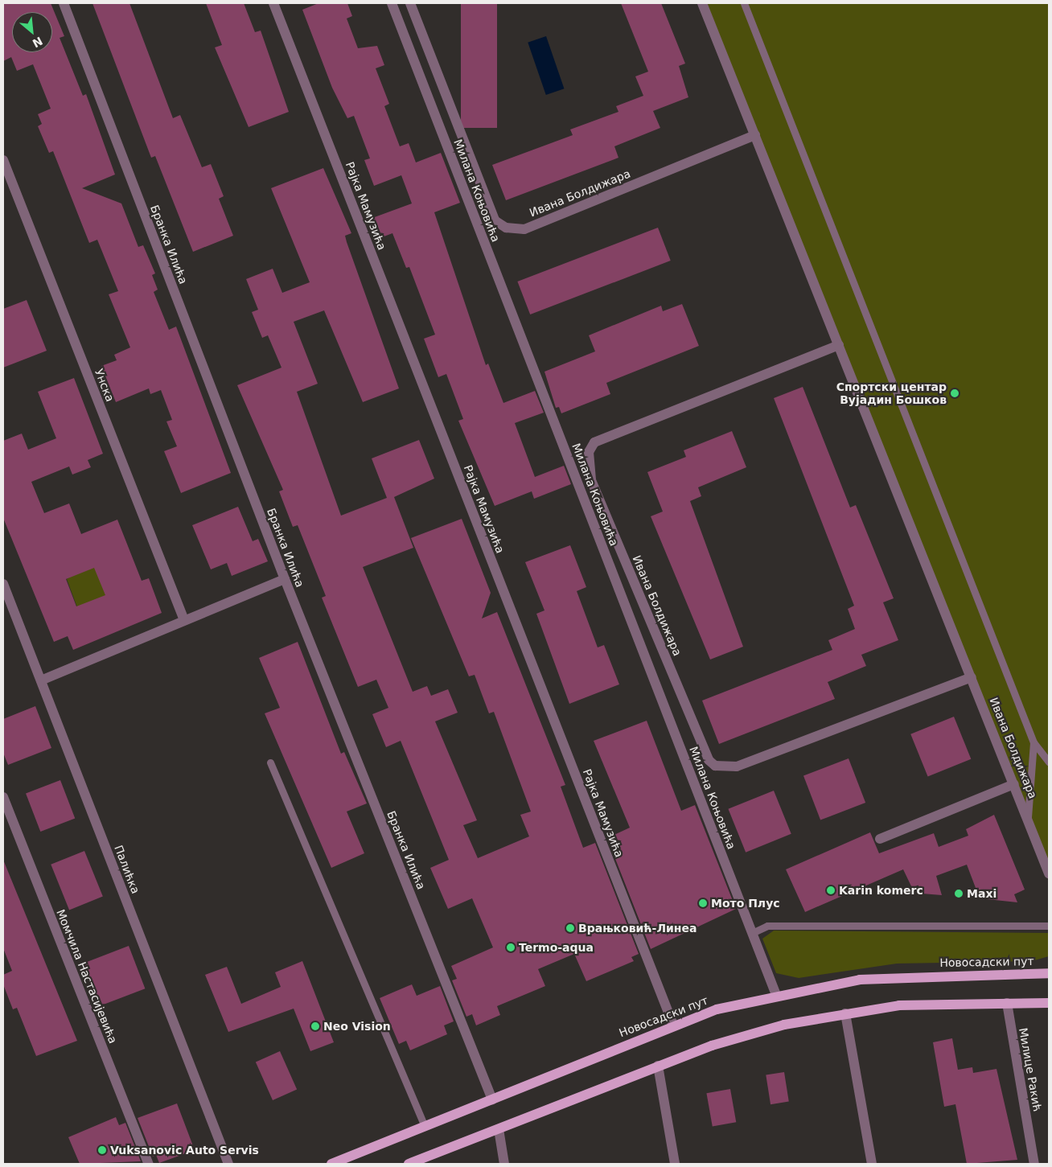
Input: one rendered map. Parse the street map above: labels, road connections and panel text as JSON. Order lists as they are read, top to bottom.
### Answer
{
  "streets": {
    "main road": ["Новосадски пут"],
    "street": [
      "Милана Коњовића",
      "Ивана Болдижара",
      "Рајка Мамузића",
      "Бранка Илића",
      "Унска",
      "Палићка",
      "Момчила Настасијевића",
      "Милице Ракић"
    ]
  },
  "crossings": [
    ["Милана Коњовића", "Новосадски пут"],
    ["Рајка Мамузића", "Новосадски пут"],
    ["Бранка Илића", "Новосадски пут"]
  ],
  "places": [
    "Спортски центар Вујадин Бошков",
    "Karin komerc",
    "Maxi",
    "Мото Плус",
    "Врањковић-Линеа",
    "Termo-aqua",
    "Neo Vision",
    "Vuksanovic Auto Servis"
  ],
  "north": "bottom right"
}
